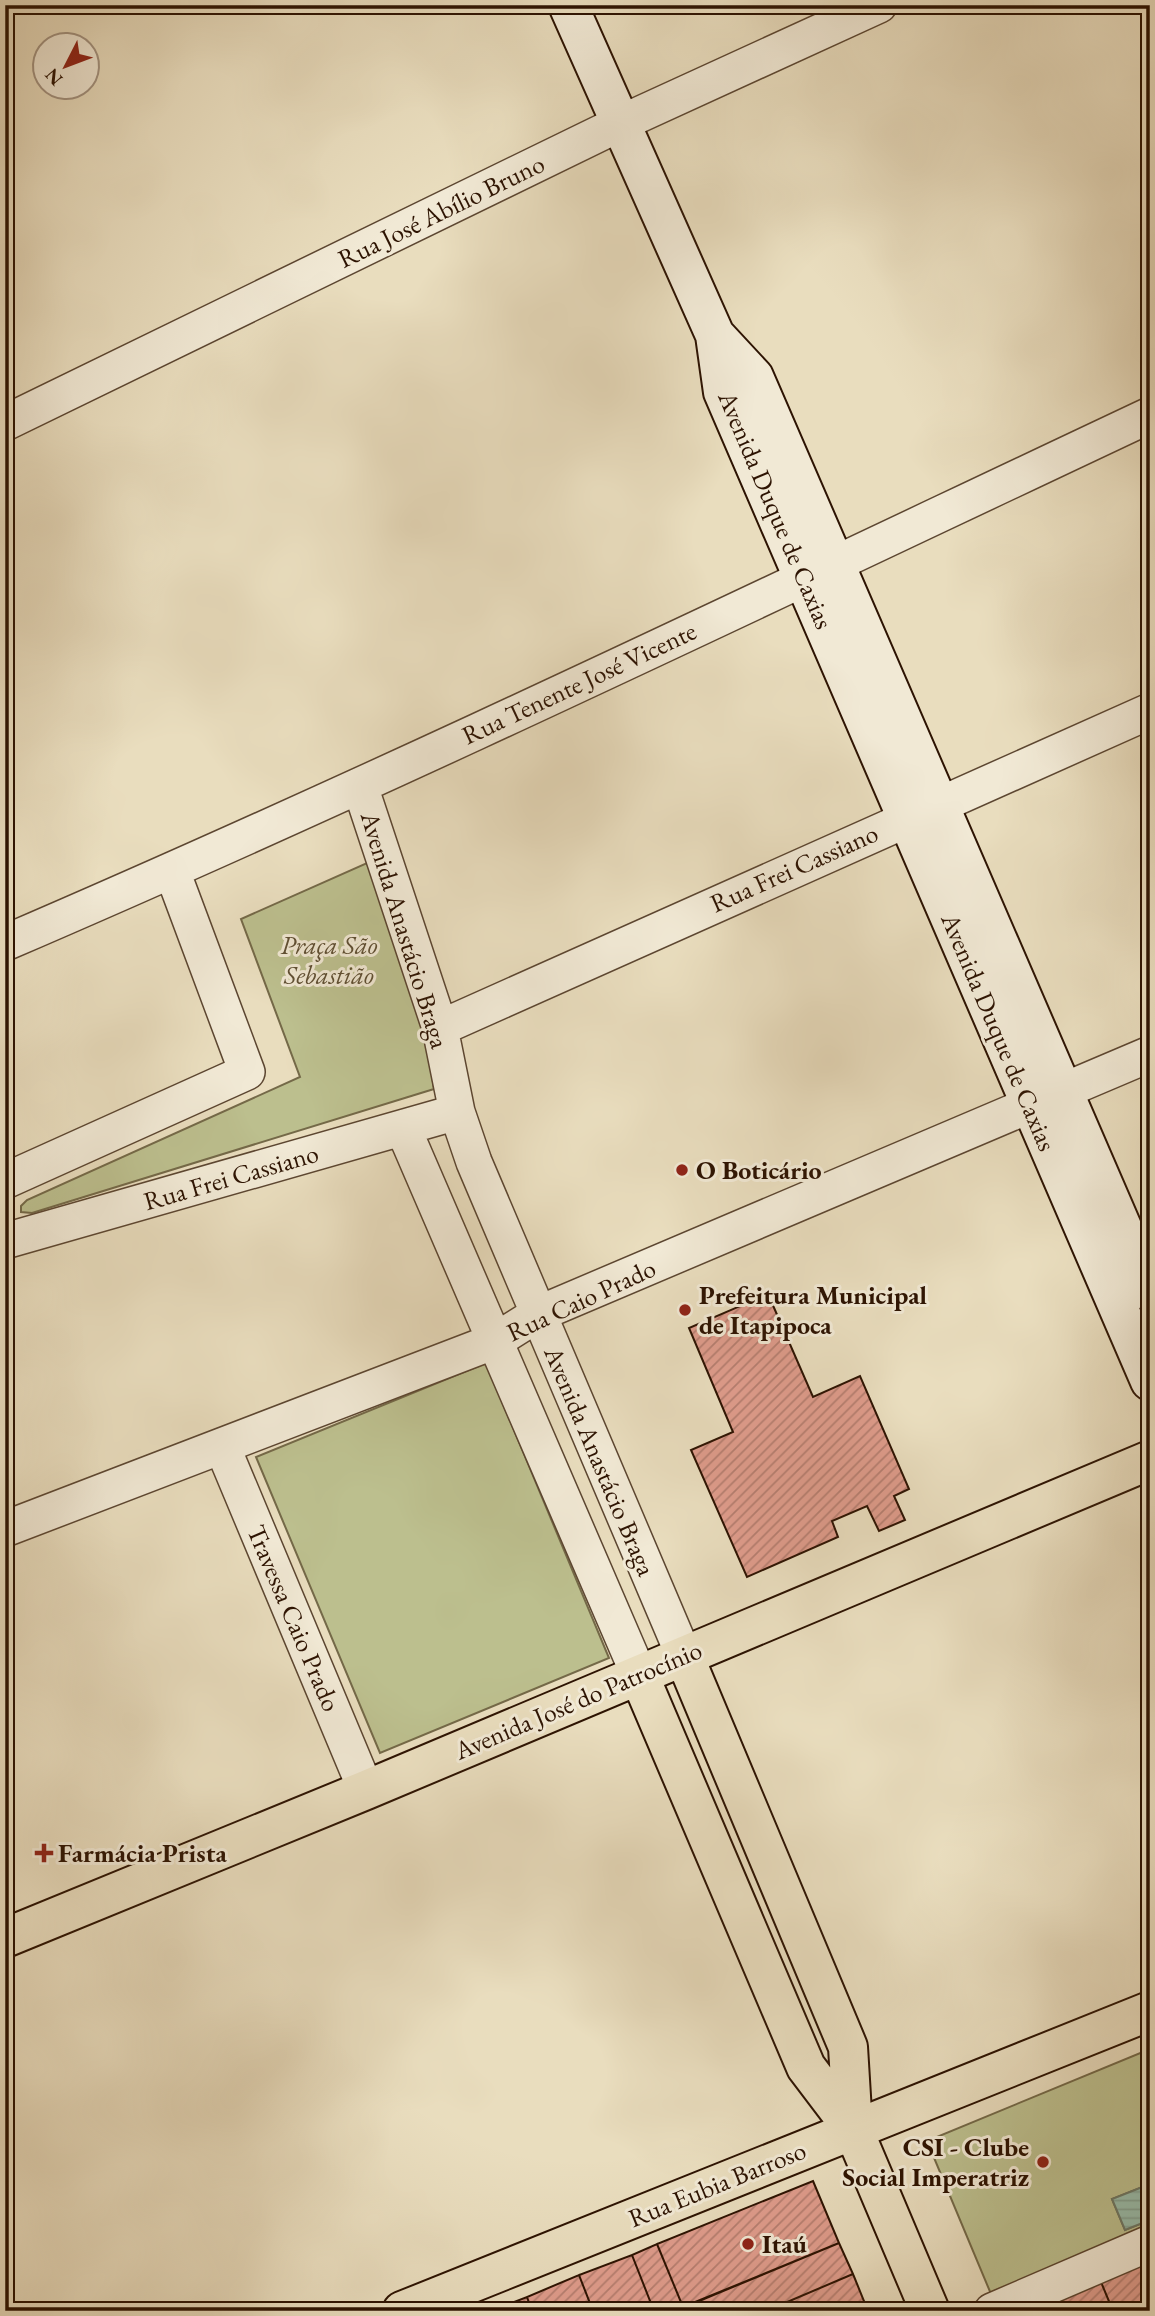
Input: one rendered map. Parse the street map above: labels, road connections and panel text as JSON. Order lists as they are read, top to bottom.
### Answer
{
  "streets": {
    "main road": [
      "Avenida Duque de Caxias",
      "Avenida Anastácio Braga",
      "Avenida José do Patrocínio",
      "Rua Eubia Barroso"
    ],
    "street": [
      "Rua José Abílio Bruno",
      "Rua Tenente José Vicente",
      "Rua Frei Cassiano",
      "Rua Caio Prado",
      "Travessa Caio Prado"
    ]
  },
  "crossings": [
    ["Rua José Abílio Bruno", "Avenida Duque de Caxias"],
    ["Avenida Duque de Caxias", "Rua Tenente José Vicente"],
    ["Avenida Duque de Caxias", "Rua Frei Cassiano"],
    ["Avenida Duque de Caxias", "Rua Caio Prado"],
    ["Rua Tenente José Vicente", "Avenida Anastácio Braga"],
    ["Rua Frei Cassiano", "Avenida Anastácio Braga"],
    ["Avenida Anastácio Braga", "Rua Caio Prado"],
    ["Avenida Anastácio Braga", "Avenida José do Patrocínio"],
    ["Avenida Anastácio Braga", "Rua Eubia Barroso"],
    ["Rua Caio Prado", "Travessa Caio Prado"],
    ["Travessa Caio Prado", "Avenida José do Patrocínio"]
  ],
  "parks": ["Praça São Sebastião"],
  "places": {
    "other": [
      "O Boticário",
      "Prefeitura Municipal de Itapipoca",
      "CSI - Clube Social Imperatriz",
      "Itaú"
    ],
    "health": ["Farmácia Prista"]
  },
  "north": "bottom left"
}
